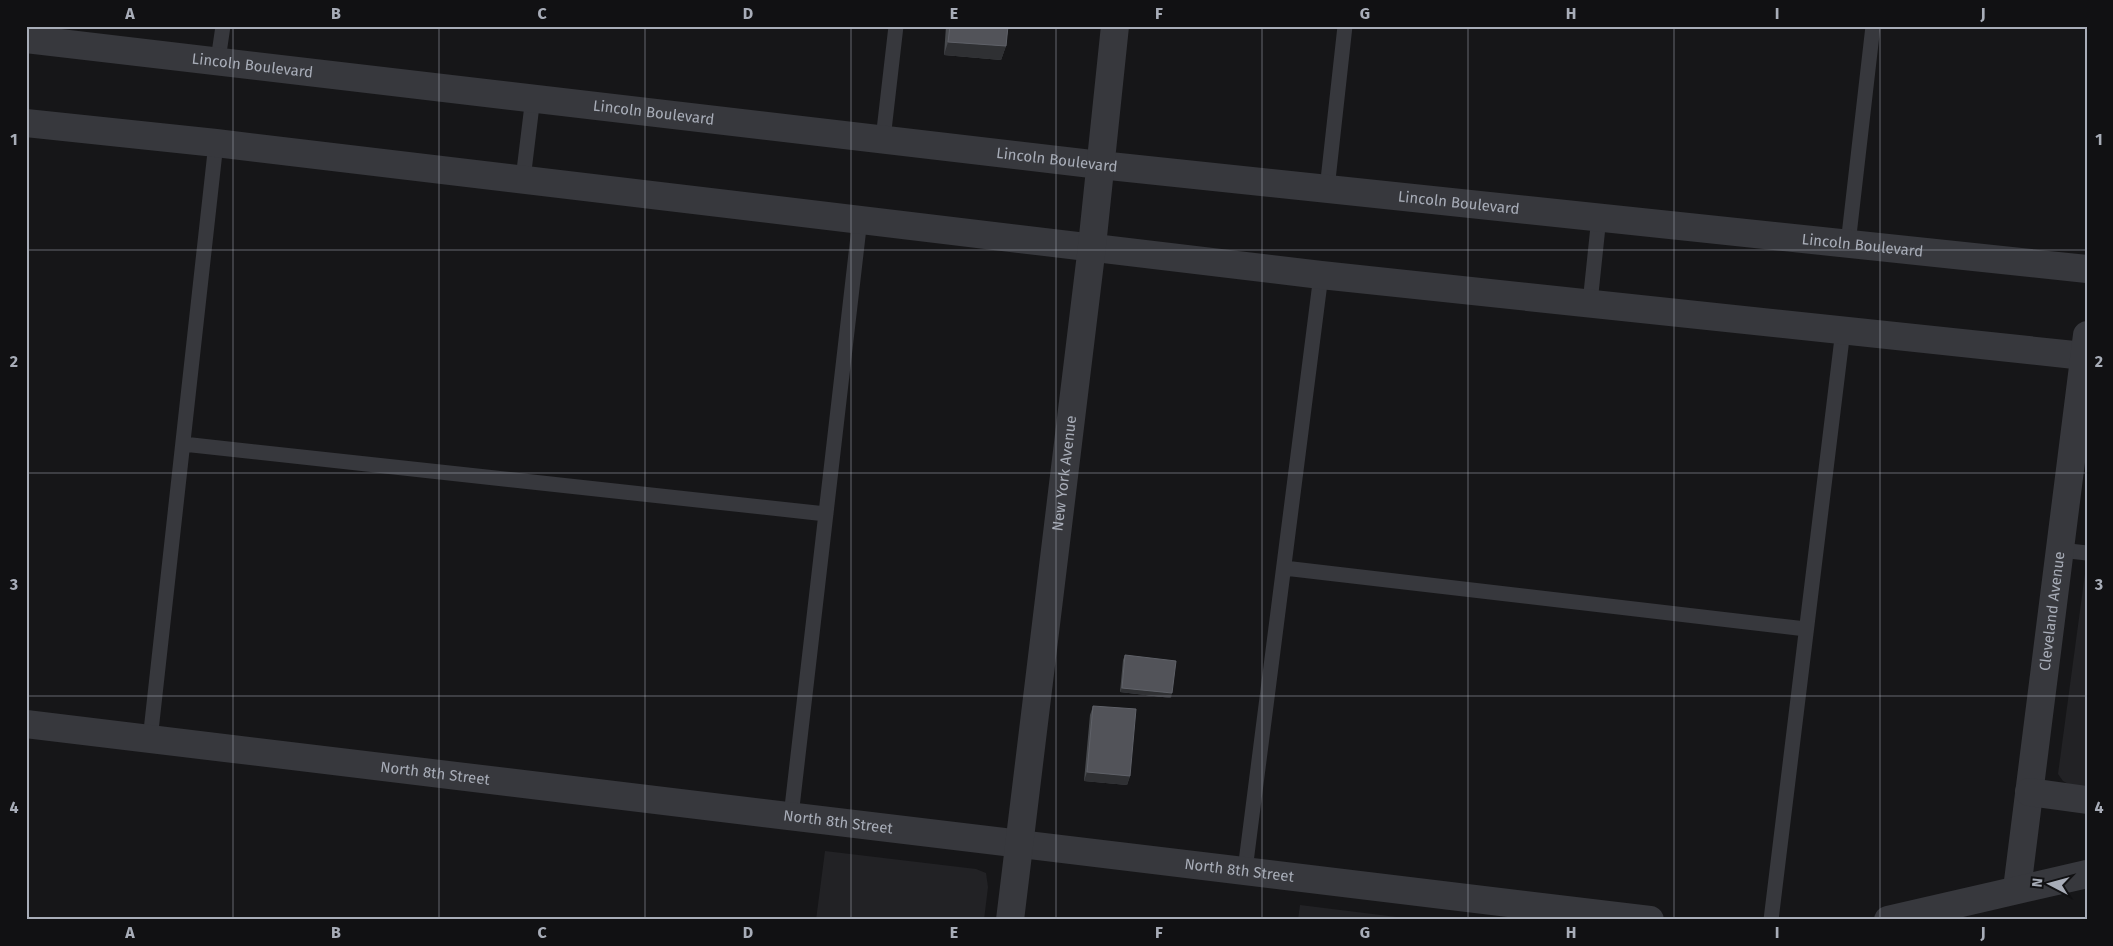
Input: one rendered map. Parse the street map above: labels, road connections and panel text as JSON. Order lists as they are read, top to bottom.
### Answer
{
  "streets": {
    "street": [
      "Lincoln Boulevard",
      "New York Avenue",
      "Cleveland Avenue",
      "North 8th Street"
    ]
  },
  "crossings": [
    ["Lincoln Boulevard", "New York Avenue"],
    ["New York Avenue", "North 8th Street"]
  ],
  "north": "left",
  "grid": {
    "columns": [
      "A",
      "B",
      "C",
      "D",
      "E",
      "F",
      "G",
      "H",
      "I",
      "J"
    ],
    "rows": [
      "1",
      "2",
      "3",
      "4"
    ]
  }
}
